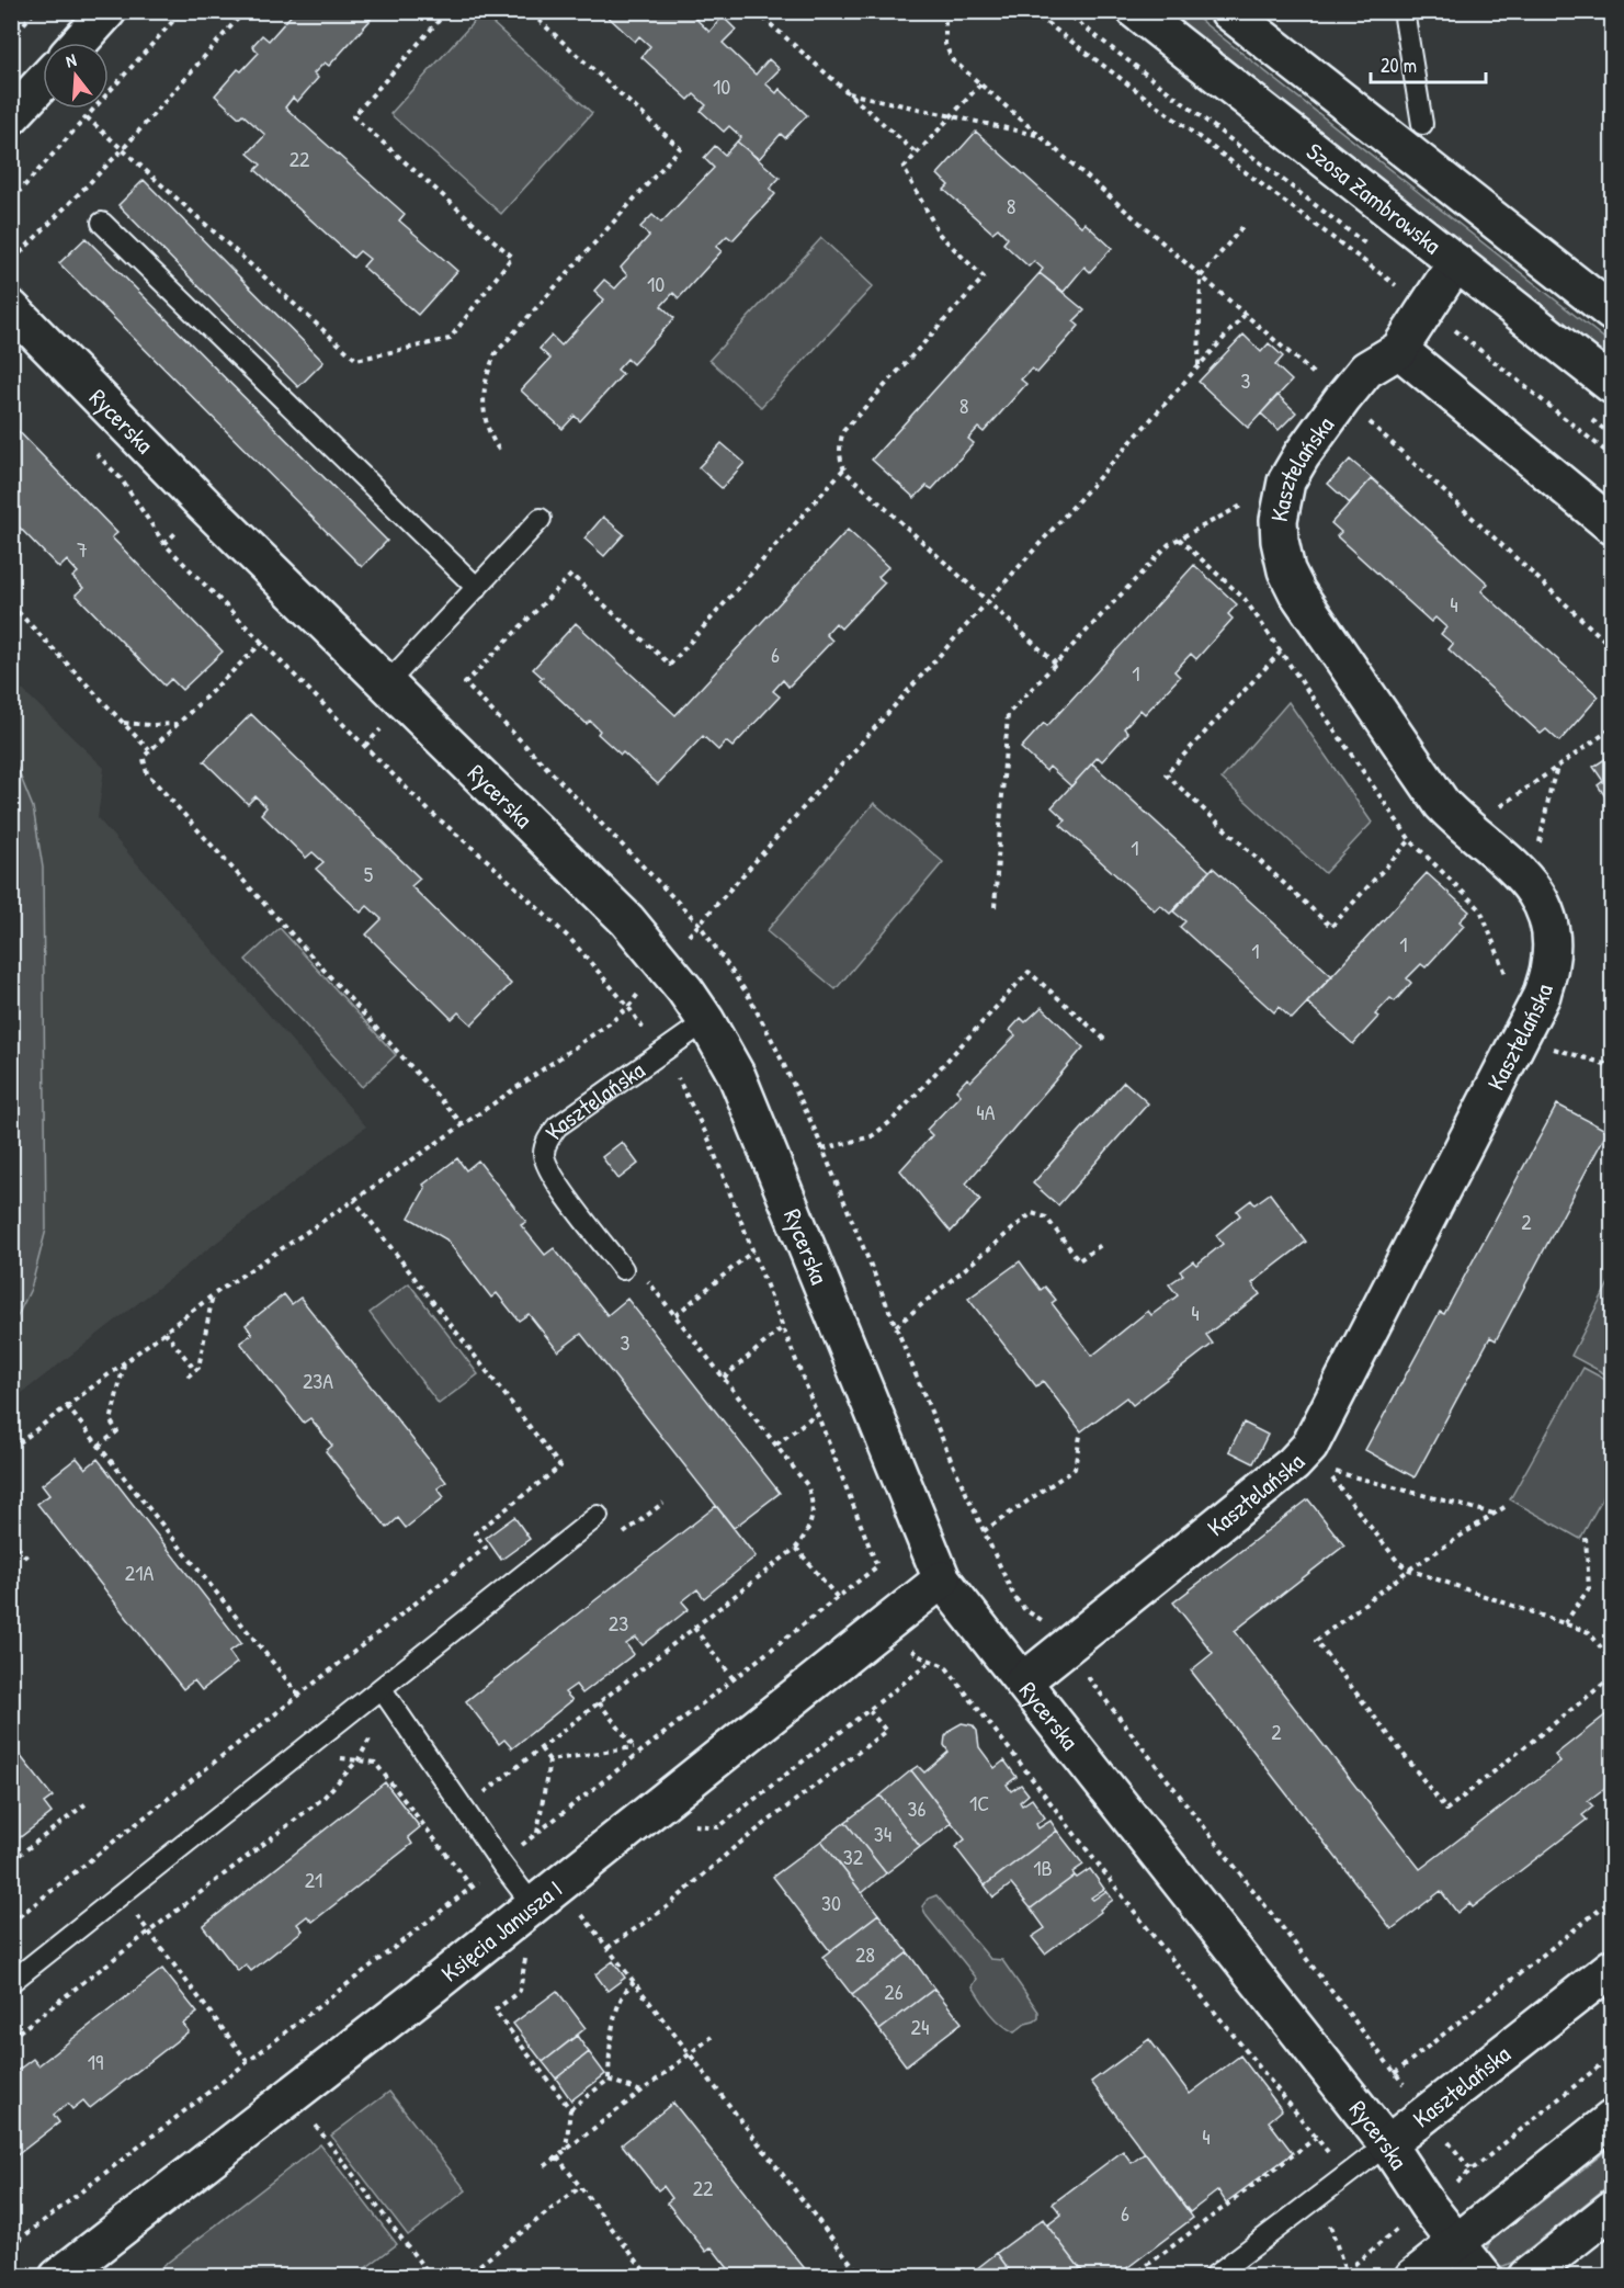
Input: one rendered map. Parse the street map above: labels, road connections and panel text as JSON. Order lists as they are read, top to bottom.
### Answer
{
  "streets": {
    "street": [
      "Szosa Zambrowska",
      "Rycerska",
      "Kasztelańska",
      "Księcia Janusza I"
    ]
  },
  "crossings": [
    ["Szosa Zambrowska", "Kasztelańska"],
    ["Rycerska", "Kasztelańska"],
    ["Rycerska", "Księcia Janusza I"]
  ],
  "house_numbers": [
    "10",
    "22",
    "8",
    "10",
    "3",
    "8",
    "7",
    "4",
    "6",
    "1",
    "1",
    "5",
    "1",
    "1",
    "4A",
    "2",
    "4",
    "3",
    "23A",
    "21A",
    "23",
    "2",
    "1C",
    "36",
    "34",
    "32",
    "1B",
    "21",
    "30",
    "28",
    "26",
    "24",
    "19",
    "4",
    "22",
    "6"
  ],
  "scale_bar": "20 m",
  "north": "top"
}
